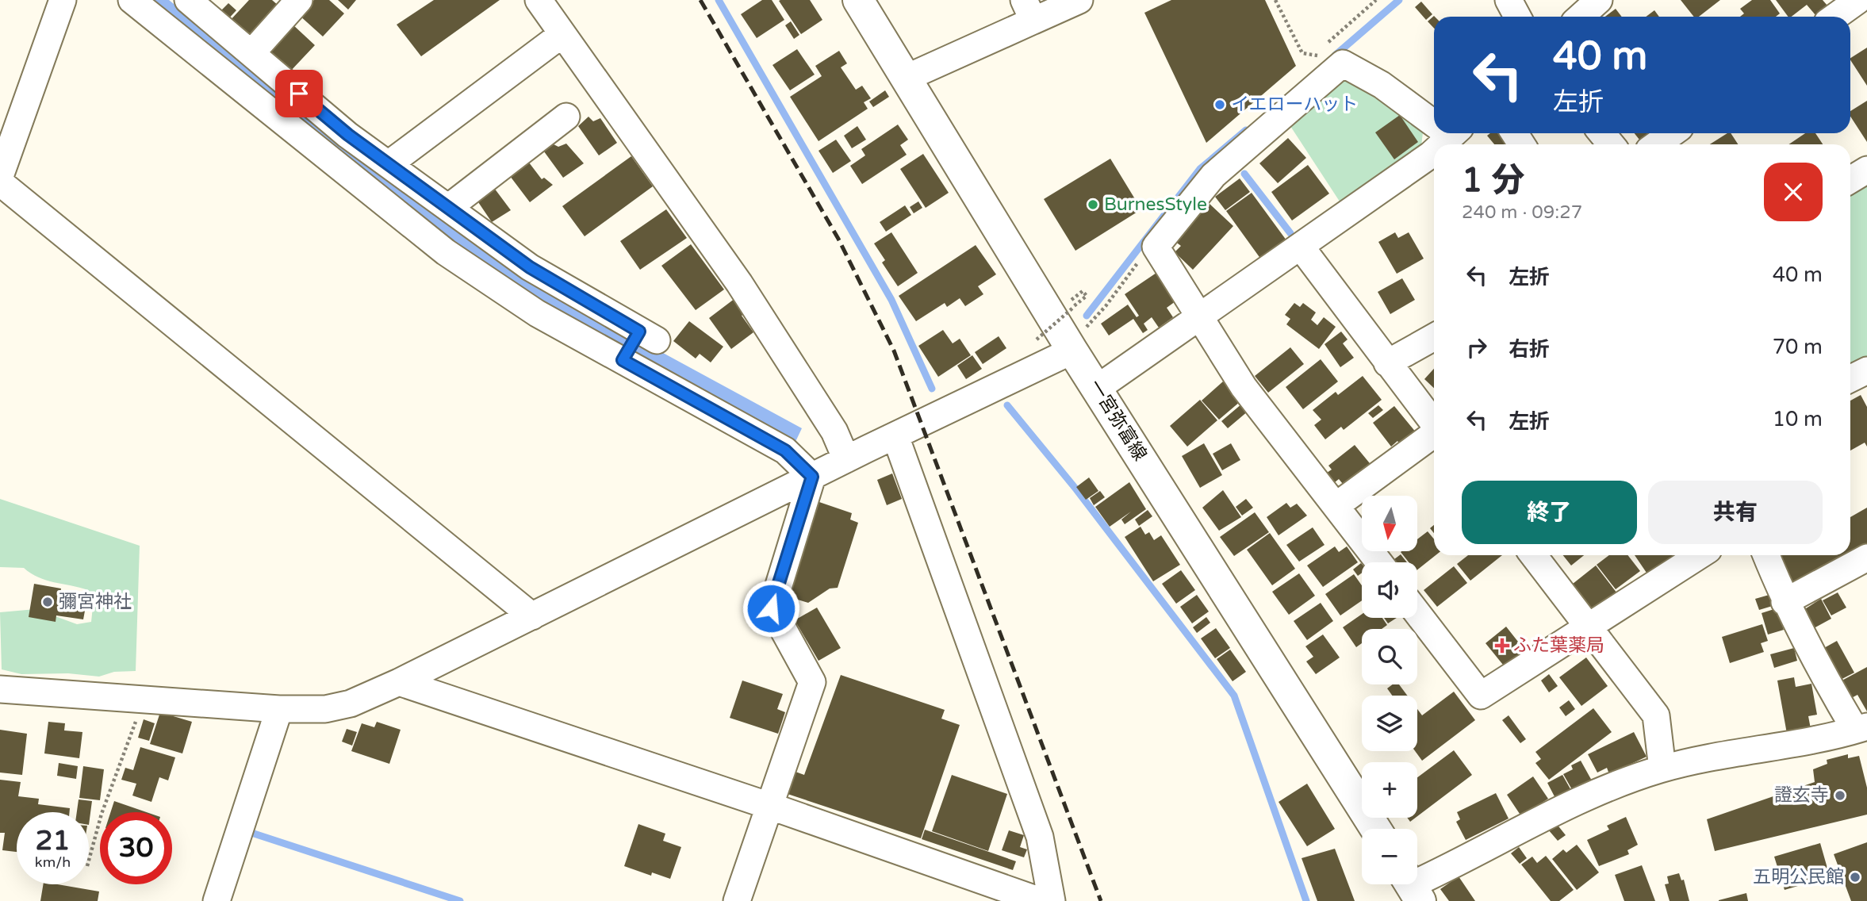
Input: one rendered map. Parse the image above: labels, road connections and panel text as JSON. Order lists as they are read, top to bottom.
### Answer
{
  "streets": {
    "main road": ["一宮弥富線"]
  },
  "places": {
    "other": [
      "イエローハット",
      "BurnesStyle",
      "彌宮神社",
      "證玄寺",
      "五明公民館"
    ],
    "health": ["ふた葉薬局"]
  },
  "north": "bottom",
  "page": {
    "turn": ["40 m", "左折"],
    "heading": ["1 分", "240 m · 09:27"],
    "list": [
      {
        "name": "左折",
        "value": "40 m"
      },
      {
        "name": "右折",
        "value": "70 m"
      },
      {
        "name": "左折",
        "value": "10 m"
      }
    ],
    "buttons": ["終了", "共有"],
    "map_buttons": ["+", "−"],
    "speed": "21 km/h",
    "limit": "30"
  }
}
